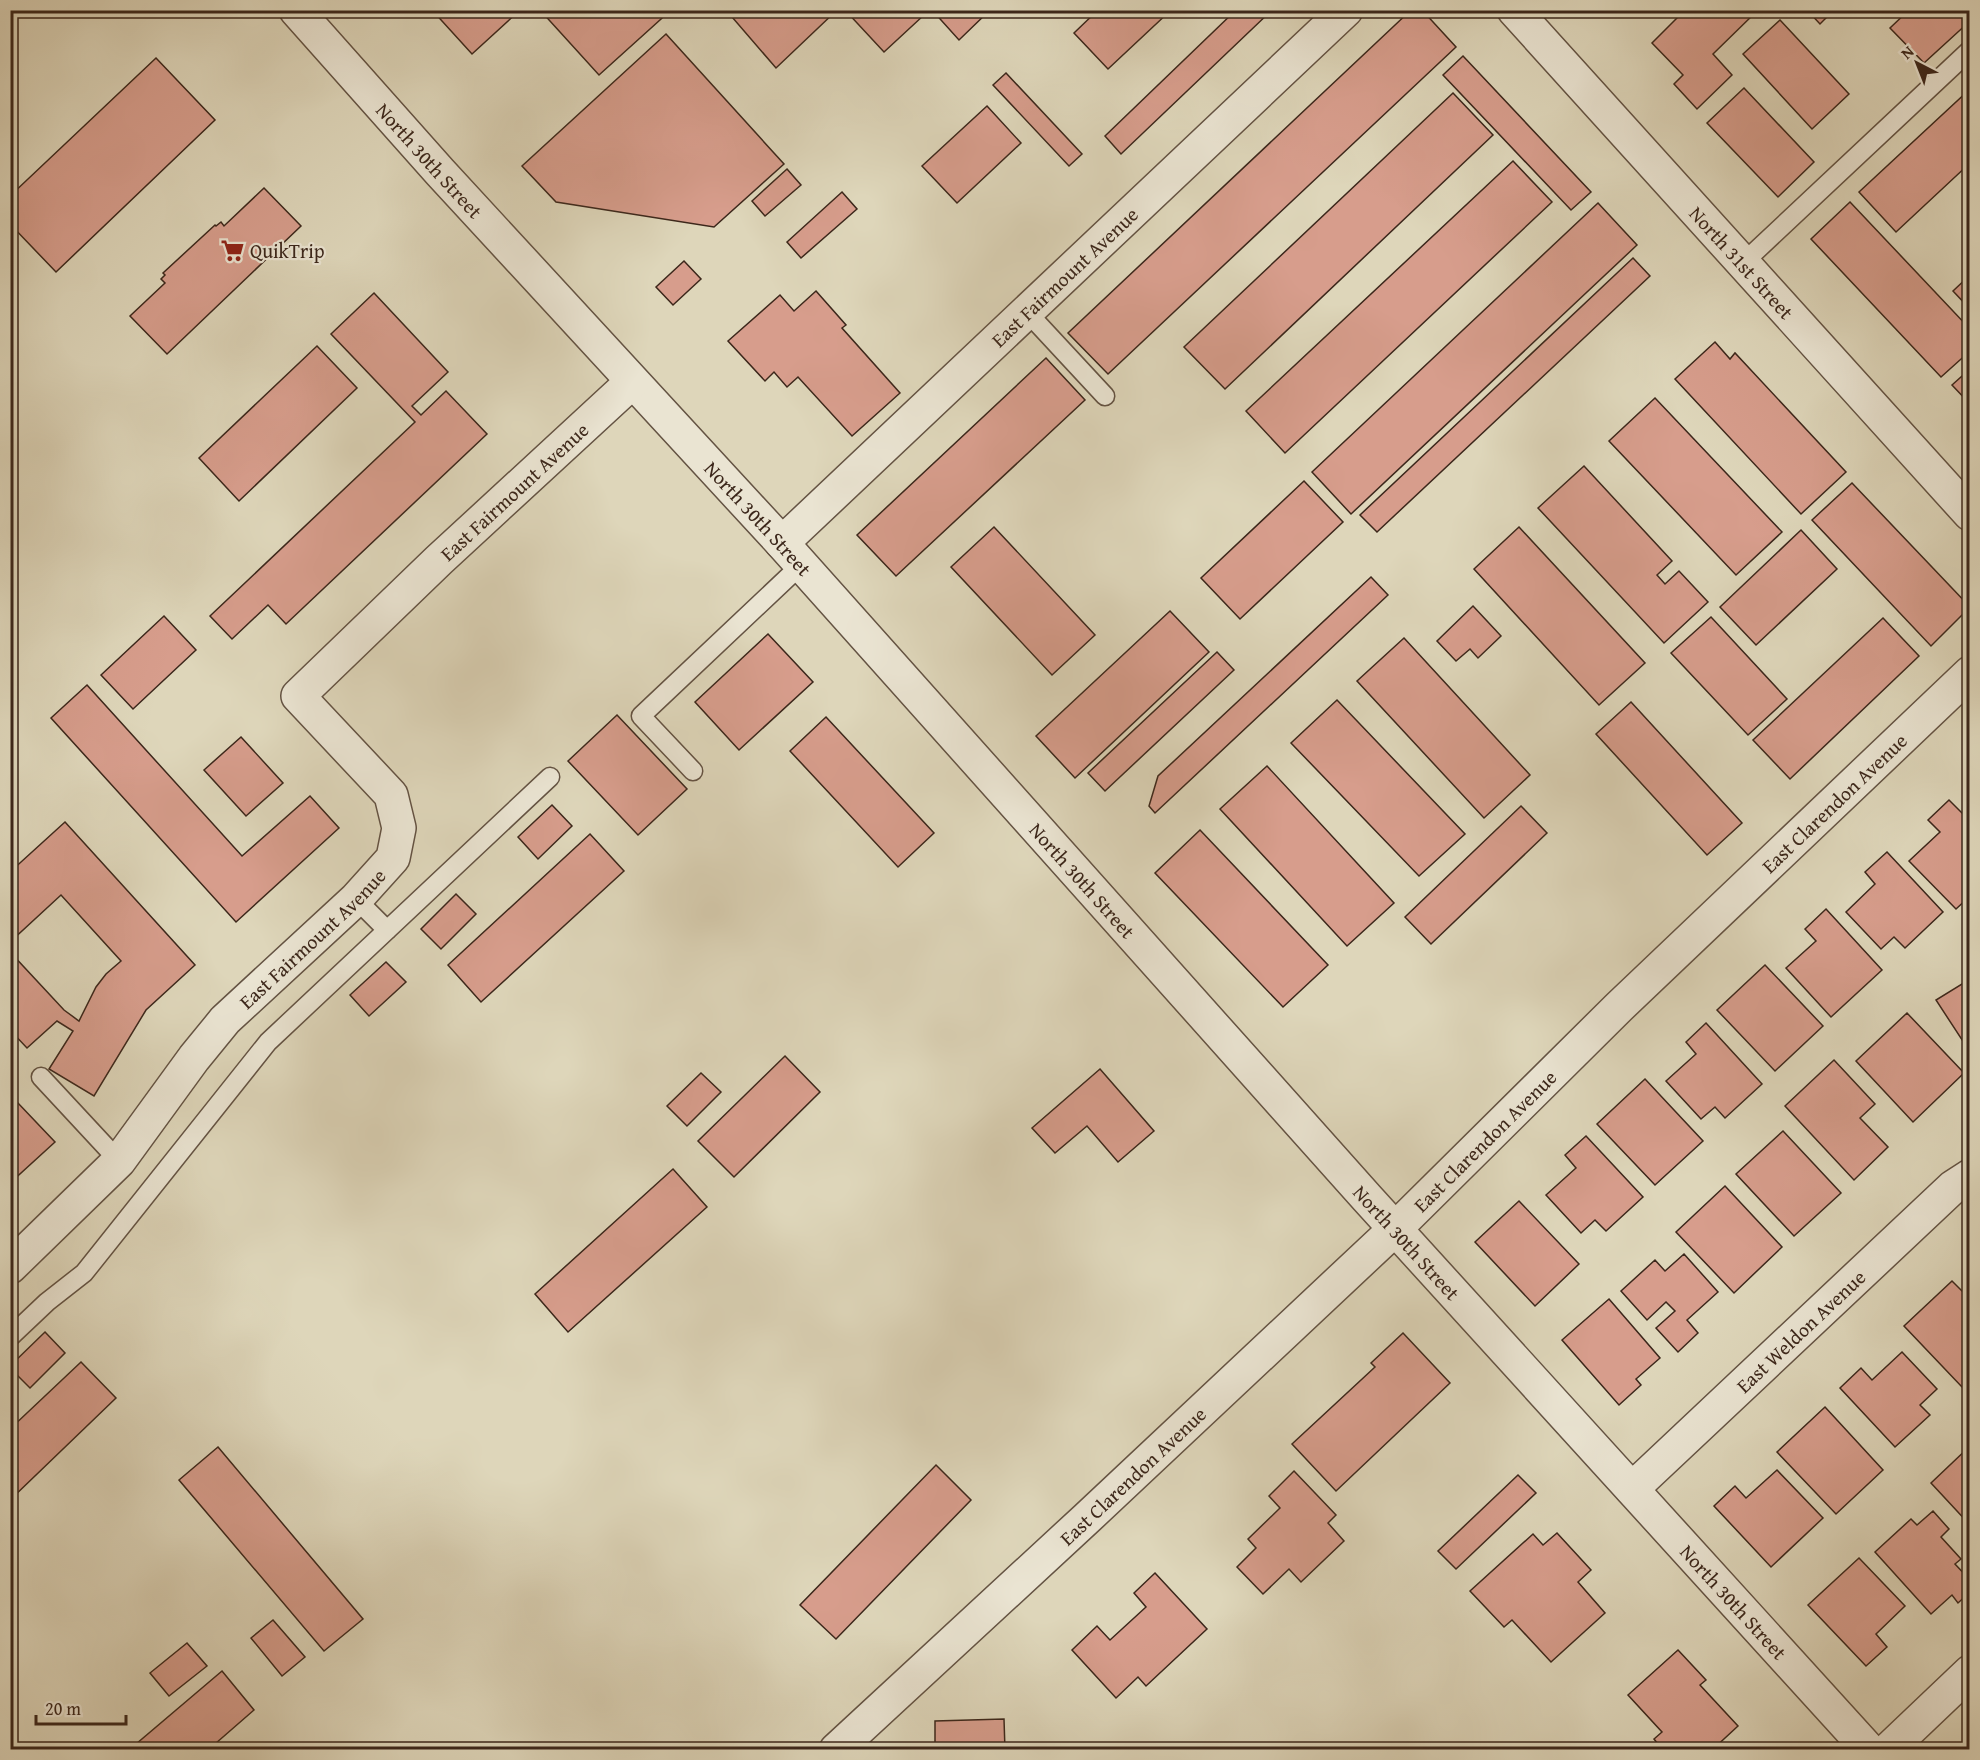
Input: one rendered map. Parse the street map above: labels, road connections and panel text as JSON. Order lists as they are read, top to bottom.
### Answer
{
  "streets": {
    "street": [
      "North 30th Street",
      "North 31st Street",
      "East Fairmount Avenue",
      "East Clarendon Avenue",
      "East Weldon Avenue"
    ]
  },
  "crossings": [
    ["North 30th Street", "East Fairmount Avenue"],
    ["North 30th Street", "East Clarendon Avenue"],
    ["North 30th Street", "East Weldon Avenue"]
  ],
  "places": {
    "supermarket": ["QuikTrip"]
  },
  "scale_bar": "20 m",
  "north": "top left"
}
